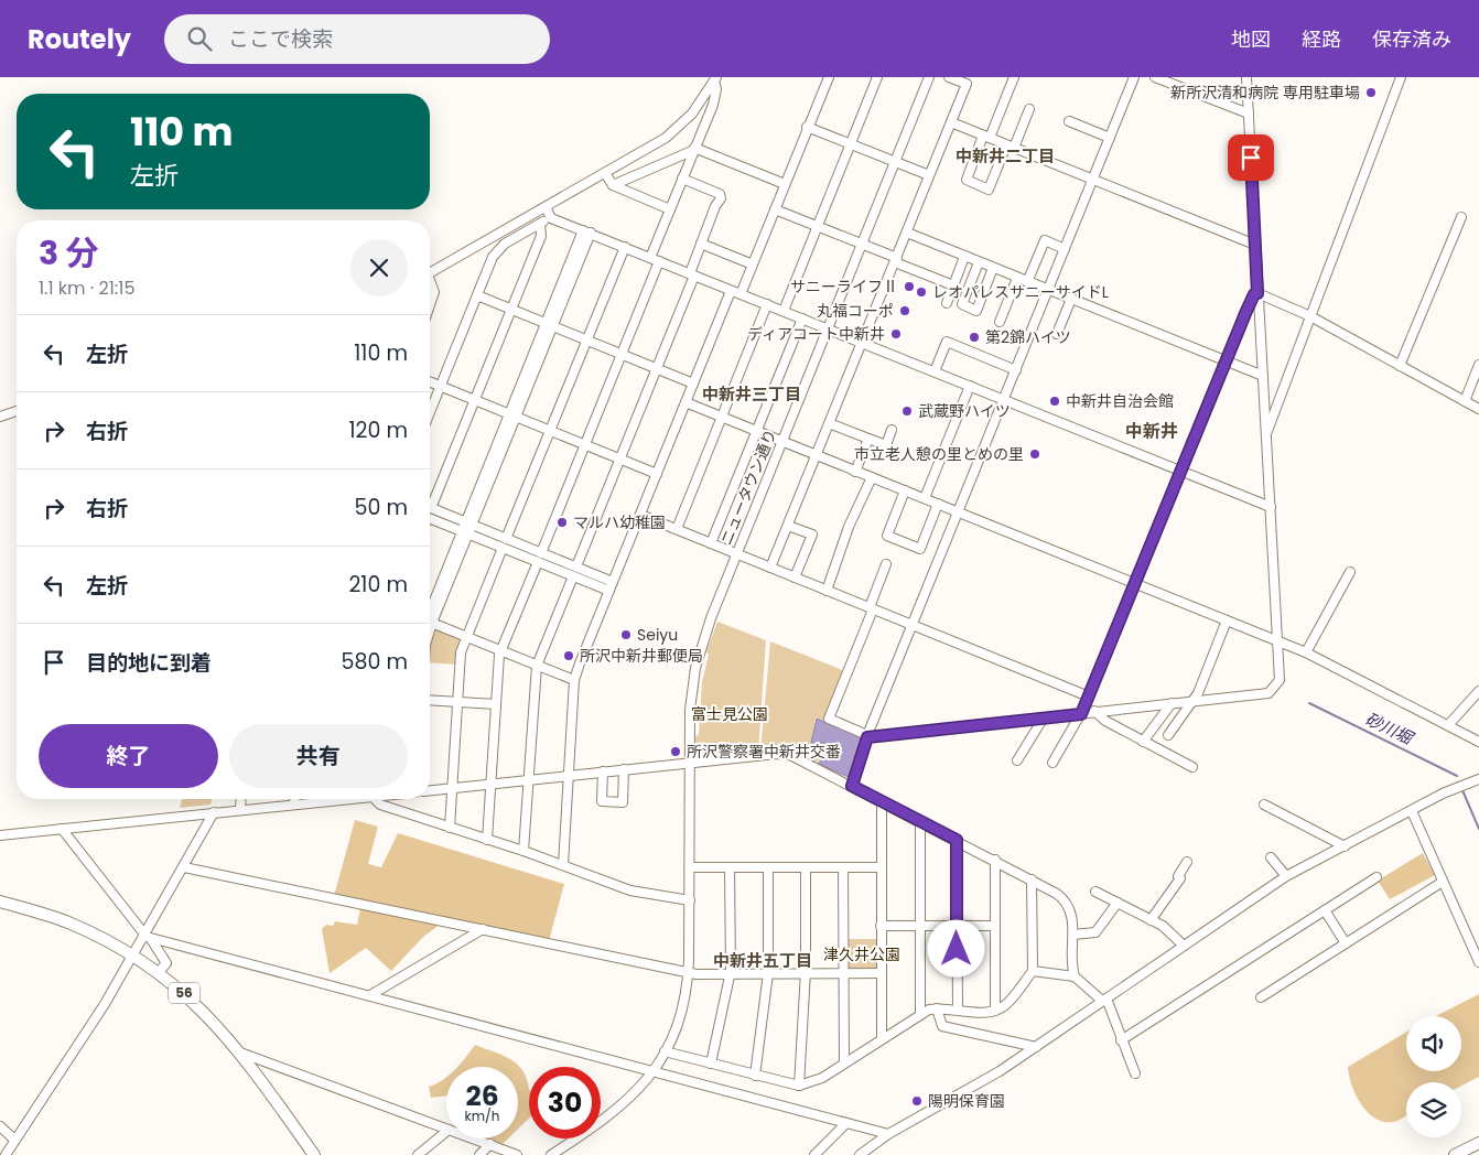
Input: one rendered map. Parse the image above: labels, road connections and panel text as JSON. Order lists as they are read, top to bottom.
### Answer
{
  "streets": {
    "main road": ["56"],
    "street": ["ニュータウン通り"]
  },
  "districts": [
    "中新井二丁目",
    "中新井三丁目",
    "中新井",
    "中新井五丁目"
  ],
  "water": ["砂川堀"],
  "parks": ["富士見公園", "津久井公園"],
  "places": [
    "新所沢清和病院 専用駐車場",
    "サニーライフⅡ",
    "レオパレスサニーサイドL",
    "丸福コーポ",
    "ディアコート中新井",
    "第2錦ハイツ",
    "中新井自治会館",
    "武蔵野ハイツ",
    "市立老人憩の里とめの里",
    "マルハ幼稚園",
    "Seiyu",
    "所沢中新井郵便局",
    "所沢警察署中新井交番",
    "陽明保育園"
  ],
  "page": {
    "header": "Routely",
    "search": "ここで検索",
    "nav": ["地図", "経路", "保存済み"],
    "turn": ["110 m", "左折"],
    "heading": ["3 分", "1.1 km · 21:15"],
    "list": [
      {
        "name": "左折",
        "value": "110 m"
      },
      {
        "name": "右折",
        "value": "120 m"
      },
      {
        "name": "右折",
        "value": "50 m"
      },
      {
        "name": "左折",
        "value": "210 m"
      },
      {
        "name": "目的地に到着",
        "value": "580 m"
      }
    ],
    "buttons": ["終了", "共有"],
    "speed": "26 km/h",
    "limit": "30"
  }
}
